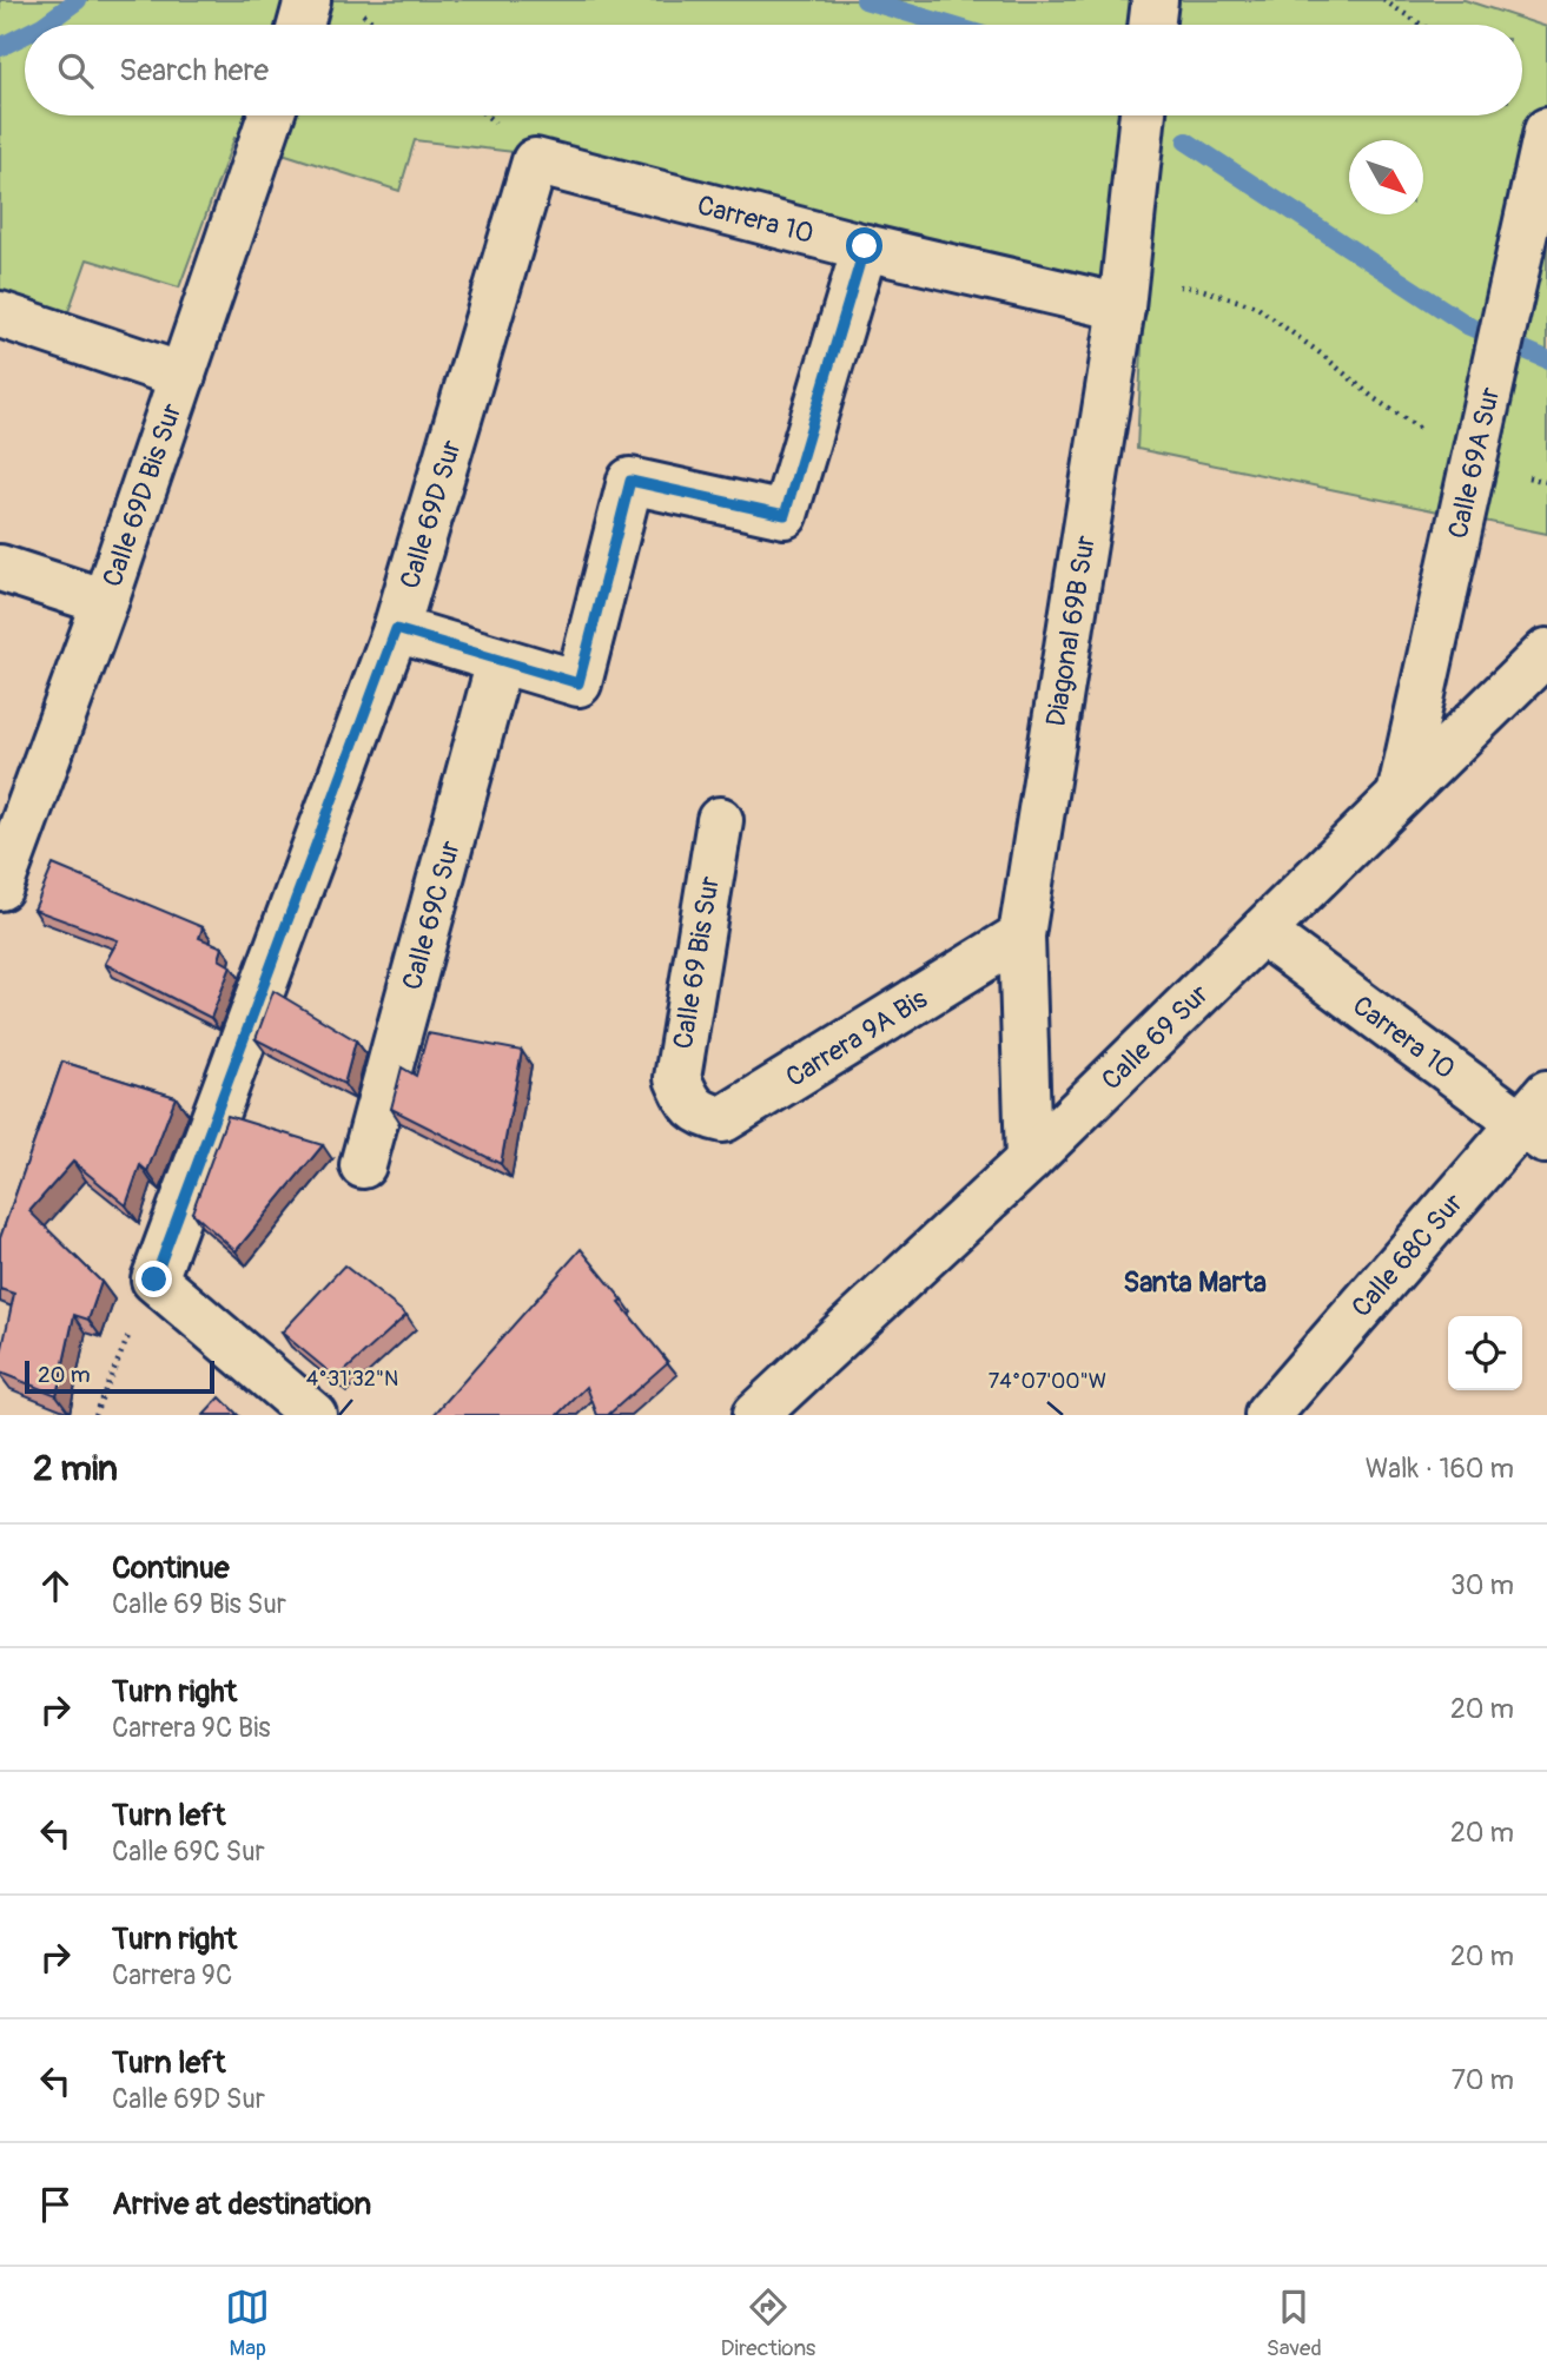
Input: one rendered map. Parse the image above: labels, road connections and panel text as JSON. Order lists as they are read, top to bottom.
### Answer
{
  "streets": {
    "street": [
      "Carrera 10",
      "Calle 69A Sur",
      "Calle 69D Bis Sur",
      "Calle 69D Sur",
      "Diagonal 69B Sur",
      "Calle 69C Sur",
      "Calle 69 Bis Sur",
      "Calle 69 Sur",
      "Carrera 9A Bis",
      "Calle 68C Sur"
    ]
  },
  "crossings": [
    ["Carrera 10", "Calle 69D Sur"],
    ["Carrera 10", "Diagonal 69B Sur"],
    ["Carrera 10", "Calle 69 Sur"],
    ["Carrera 10", "Calle 68C Sur"],
    ["Calle 69A Sur", "Calle 69 Sur"],
    ["Diagonal 69B Sur", "Calle 69 Sur"],
    ["Diagonal 69B Sur", "Carrera 9A Bis"],
    ["Calle 69 Bis Sur", "Carrera 9A Bis"]
  ],
  "districts": ["Santa Marta"],
  "scale_bar": "20 m",
  "north": "bottom right",
  "page": {
    "search": "Search here",
    "scale": "20 m",
    "heading": ["2 min", "Walk · 160 m"],
    "list": [
      ["Continue", "Calle 69 Bis Sur", "30 m"],
      ["Turn right", "Carrera 9C Bis", "20 m"],
      ["Turn left", "Calle 69C Sur", "20 m"],
      ["Turn right", "Carrera 9C", "20 m"],
      ["Turn left", "Calle 69D Sur", "70 m"],
      "Arrive at destination"
    ],
    "nav": ["Map", "Directions", "Saved"]
  },
  "coordinates": ["4°31'32\"N", "74°07'00\"W"]
}
